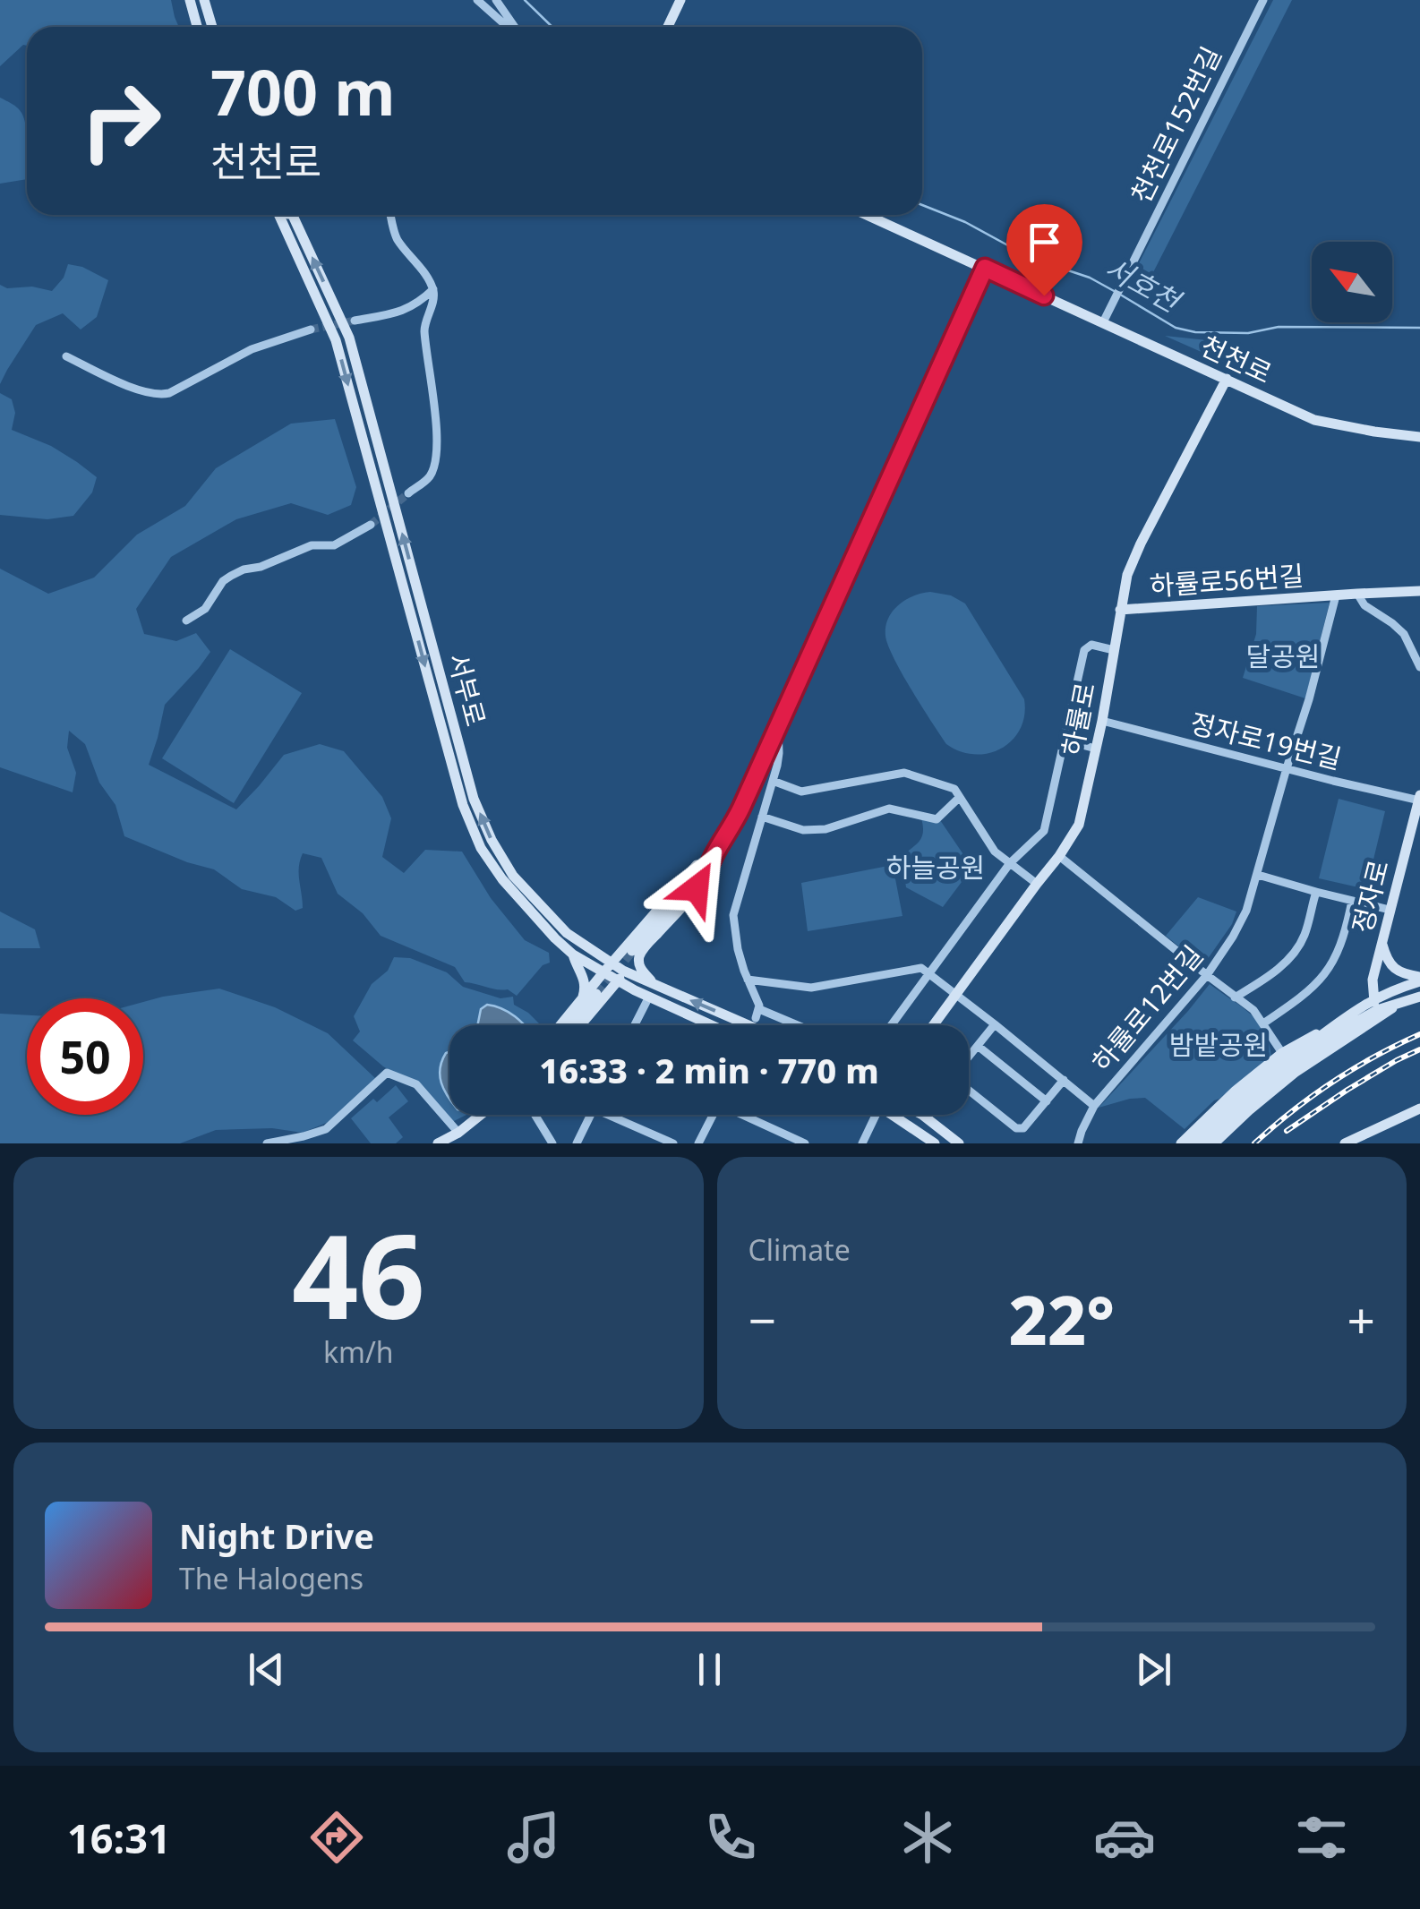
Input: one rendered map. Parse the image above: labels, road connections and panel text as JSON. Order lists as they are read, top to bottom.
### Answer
{
  "streets": {
    "main road": [
      "천천로",
      "하률로56번길",
      "서부로",
      "하률로",
      "정자로"
    ],
    "street": ["천천로152번길", "정자로19번길", "하률로12번길"]
  },
  "crossings": [
    ["천천로152번길", "천천로"],
    ["천천로", "하률로"],
    ["하률로56번길", "하률로"],
    ["하률로56번길", "하률로12번길"],
    ["하률로", "정자로19번길"],
    ["하률로", "하률로12번길"],
    ["정자로19번길", "정자로"],
    ["정자로19번길", "하률로12번길"]
  ],
  "water": ["서호천"],
  "parks": ["달공원", "하늘공원", "밤밭공원"],
  "north": "top left",
  "page": {
    "turn": ["700 m", "천천로"],
    "limit": "50",
    "trip": "16:33 · 2 min · 770 m",
    "tile": [
      ["46", "km/h"],
      "Climate"
    ],
    "heat": ["−", "22°", "+"],
    "song": ["Night Drive", "The Halogens"],
    "tabs": "16:31"
  }
}
